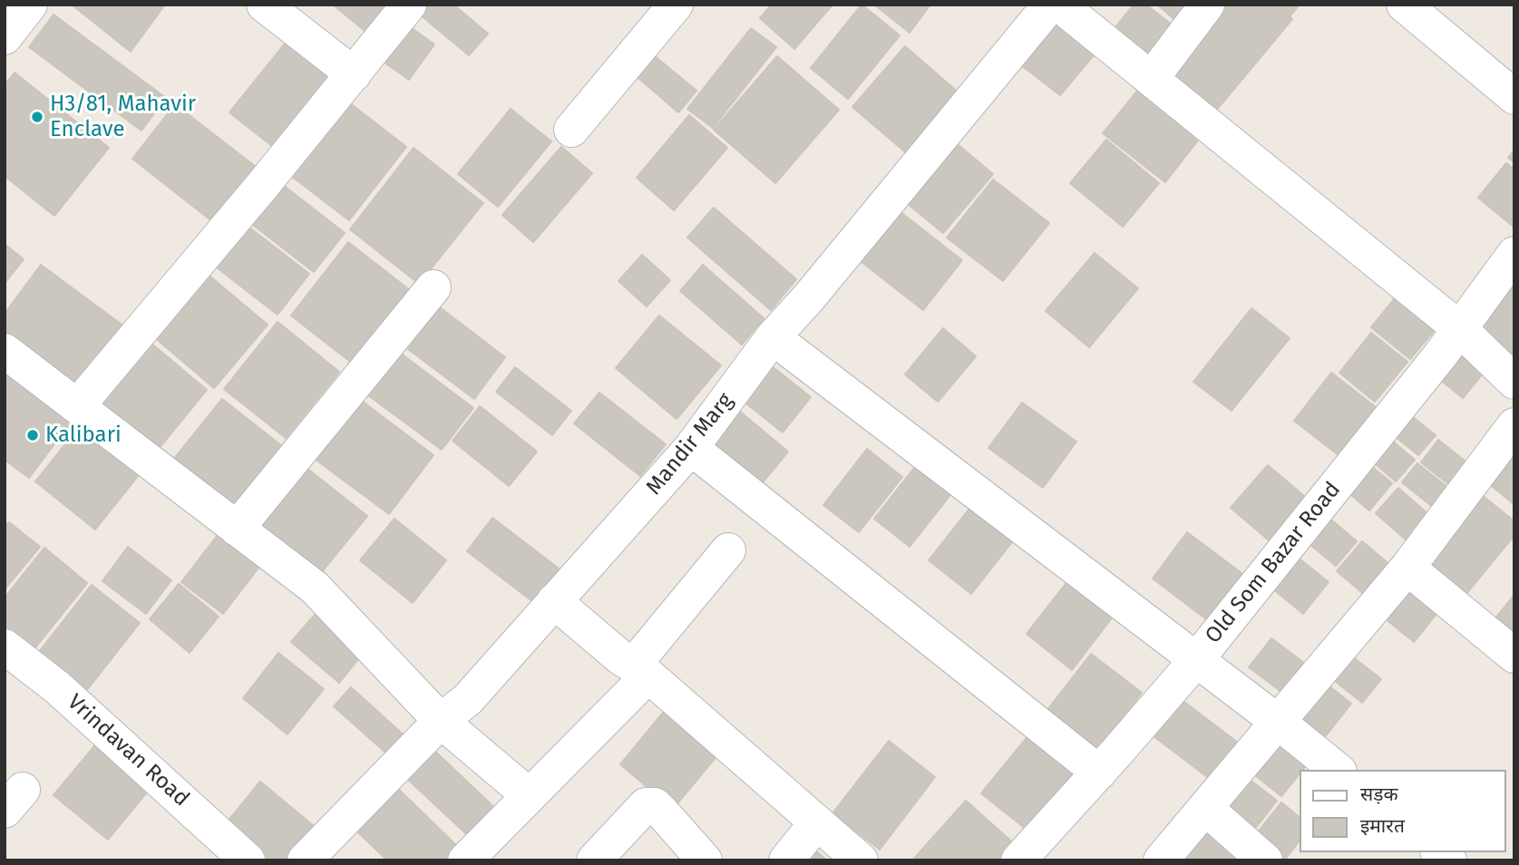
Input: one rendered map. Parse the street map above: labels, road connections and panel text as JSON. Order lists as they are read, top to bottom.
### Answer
{
  "streets": {
    "street": ["Mandir Marg", "Old Som Bazar Road", "Vrindavan Road"]
  },
  "places": ["H3/81, Mahavir Enclave", "Kalibari"],
  "legend": ["सड़क", "इमारत"]
}
